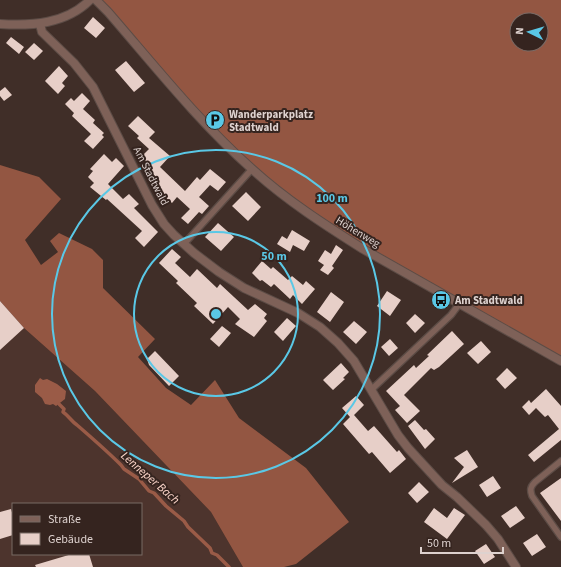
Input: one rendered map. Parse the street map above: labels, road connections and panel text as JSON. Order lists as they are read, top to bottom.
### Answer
{
  "streets": {
    "street": ["Am Stadtwald", "Höhenweg"]
  },
  "water": ["Lenneper Bach"],
  "places": {
    "parking": ["Wanderparkplatz Stadtwald"],
    "bus stop": ["Am Stadtwald"]
  },
  "legend": ["Straße", "Gebäude"],
  "scale_bar": "50 m",
  "north": "left",
  "rings": ["100 m", "50 m"]
}
